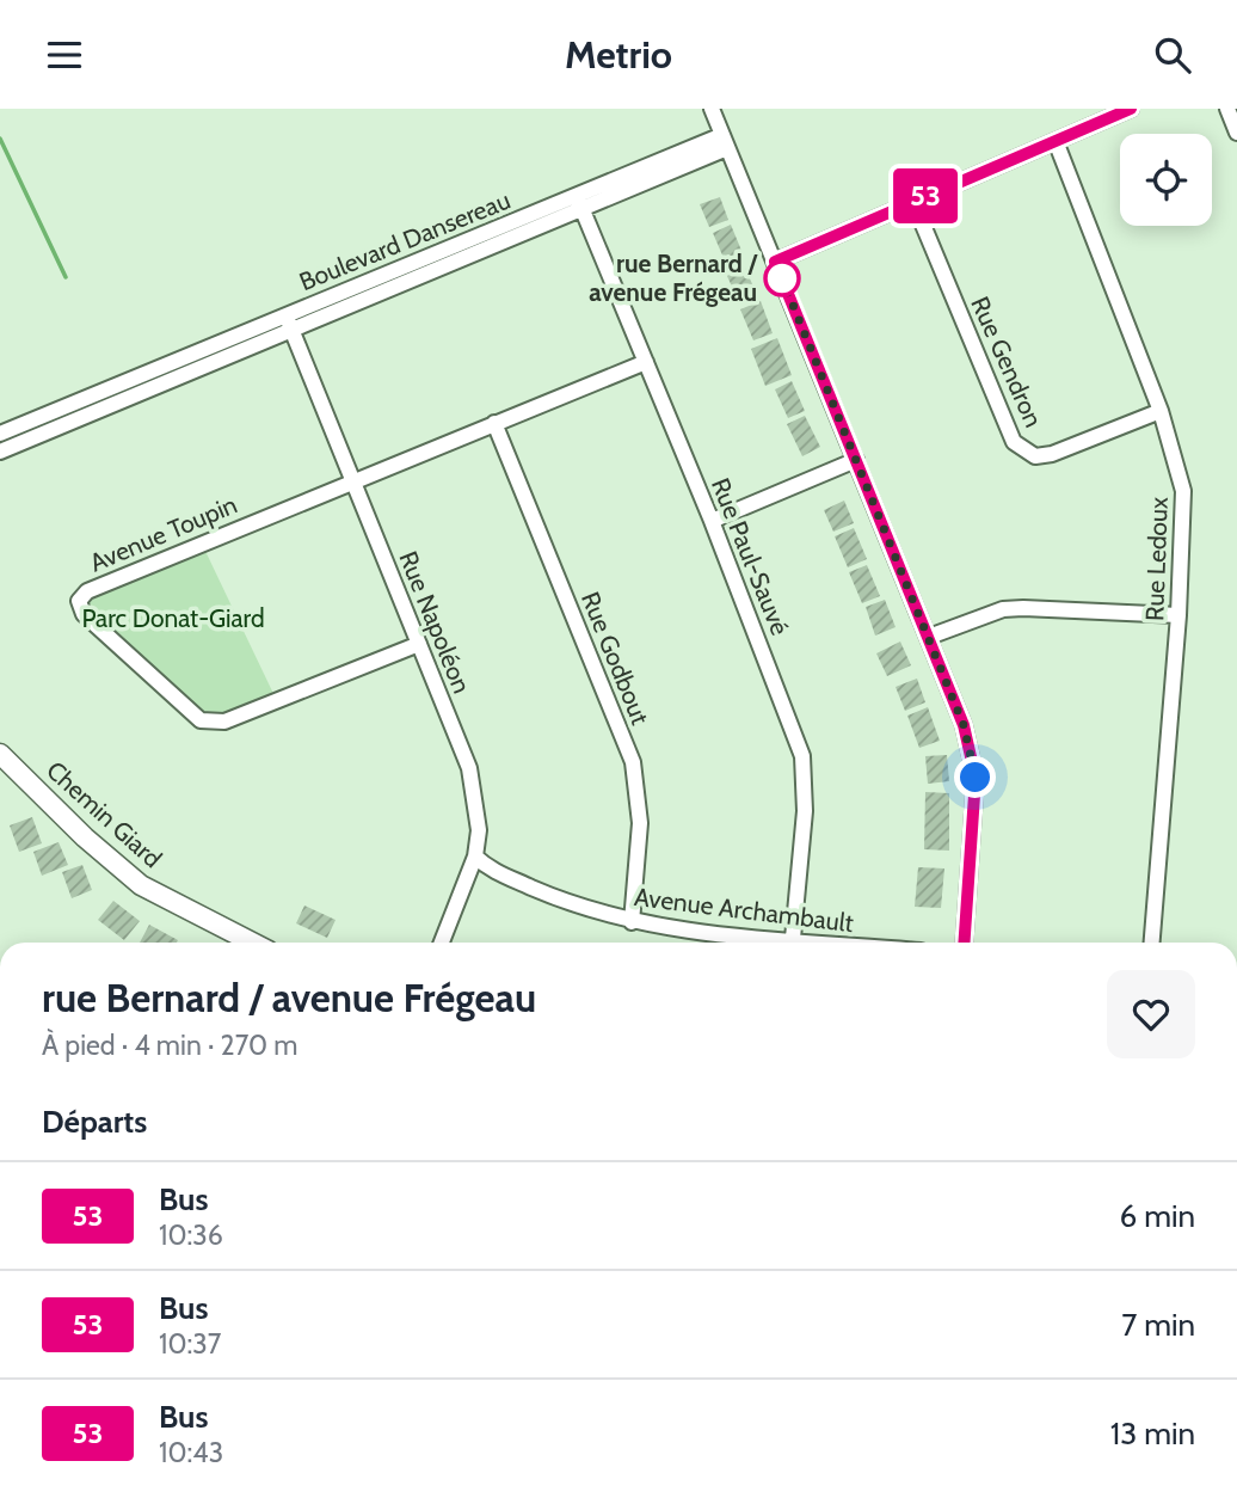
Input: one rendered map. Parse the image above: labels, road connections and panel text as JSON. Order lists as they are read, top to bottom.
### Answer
{
  "streets": {
    "street": [
      "Boulevard Dansereau",
      "Rue Gendron",
      "Avenue Toupin",
      "Rue Paul-Sauvé",
      "Rue Ledoux",
      "Rue Napoléon",
      "Rue Godbout",
      "Chemin Giard",
      "Avenue Archambault"
    ]
  },
  "crossings": [
    ["Boulevard Dansereau", "Rue Paul-Sauvé"],
    ["Boulevard Dansereau", "Rue Napoléon"],
    ["Rue Gendron", "Rue Ledoux"],
    ["Avenue Toupin", "Rue Paul-Sauvé"],
    ["Avenue Toupin", "Rue Napoléon"],
    ["Avenue Toupin", "Rue Godbout"],
    ["Rue Napoléon", "Avenue Archambault"],
    ["Rue Godbout", "Avenue Archambault"]
  ],
  "parks": ["Parc Donat-Giard"],
  "places": ["rue Bernard / avenue Frégeau"],
  "lines": ["bus line 53"],
  "page": {
    "header": "Metrio",
    "on_map": "53",
    "heading": [
      ["rue Bernard / avenue Frégeau", "À pied · 4 min · 270 m"],
      "Départs"
    ],
    "list": [
      {
        "mark": "53",
        "name": "Bus",
        "note": "10:36",
        "value": "6 min"
      },
      {
        "mark": "53",
        "name": "Bus",
        "note": "10:37",
        "value": "7 min"
      },
      {
        "mark": "53",
        "name": "Bus",
        "note": "10:43",
        "value": "13 min"
      }
    ]
  }
}
